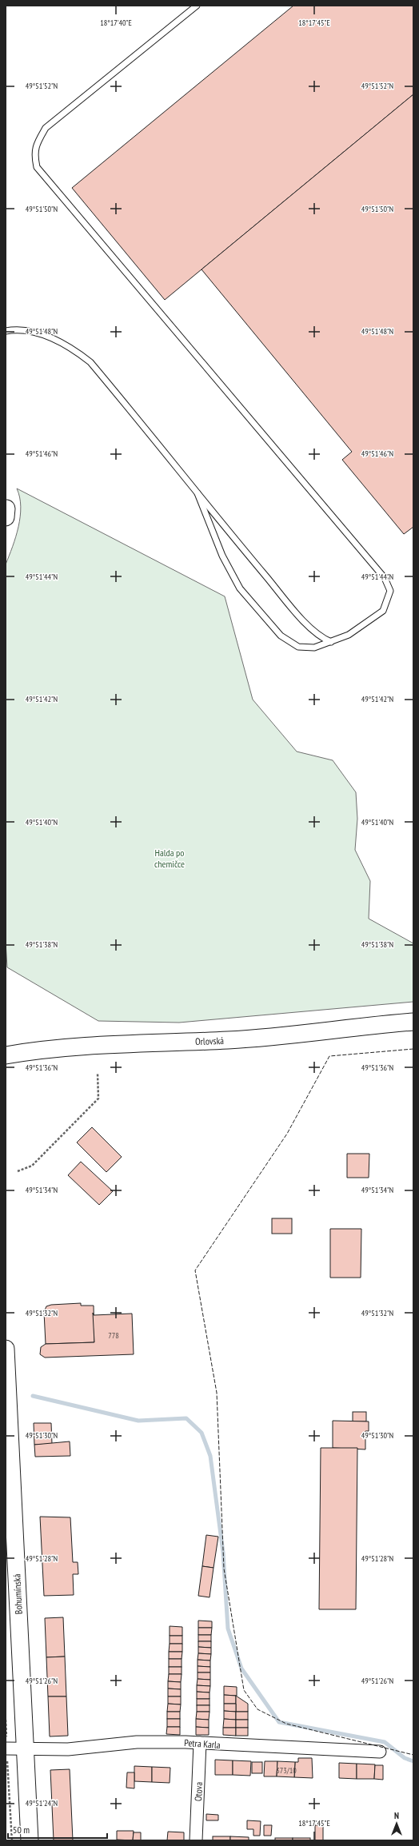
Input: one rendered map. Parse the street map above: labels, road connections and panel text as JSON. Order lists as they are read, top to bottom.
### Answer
{
  "streets": {
    "main road": ["Orlovská", "Bohumínská"],
    "street": ["Petra Karla", "Otova"]
  },
  "crossings": [
    ["Bohumínská", "Petra Karla"],
    ["Petra Karla", "Otova"]
  ],
  "parks": ["Halda po chemičce"],
  "house_numbers": ["778", "373/10"],
  "scale_bar": "50 m",
  "north": "top",
  "coordinates": [
    "18°17'40\"E",
    "18°17'45\"E",
    "49°51'52\"N",
    "49°51'50\"N",
    "49°51'48\"N",
    "49°51'46\"N",
    "49°51'44\"N",
    "49°51'42\"N",
    "49°51'40\"N",
    "49°51'38\"N",
    "49°51'36\"N",
    "49°51'34\"N",
    "49°51'32\"N",
    "49°51'30\"N",
    "49°51'28\"N",
    "49°51'26\"N",
    "49°51'24\"N"
  ]
}
